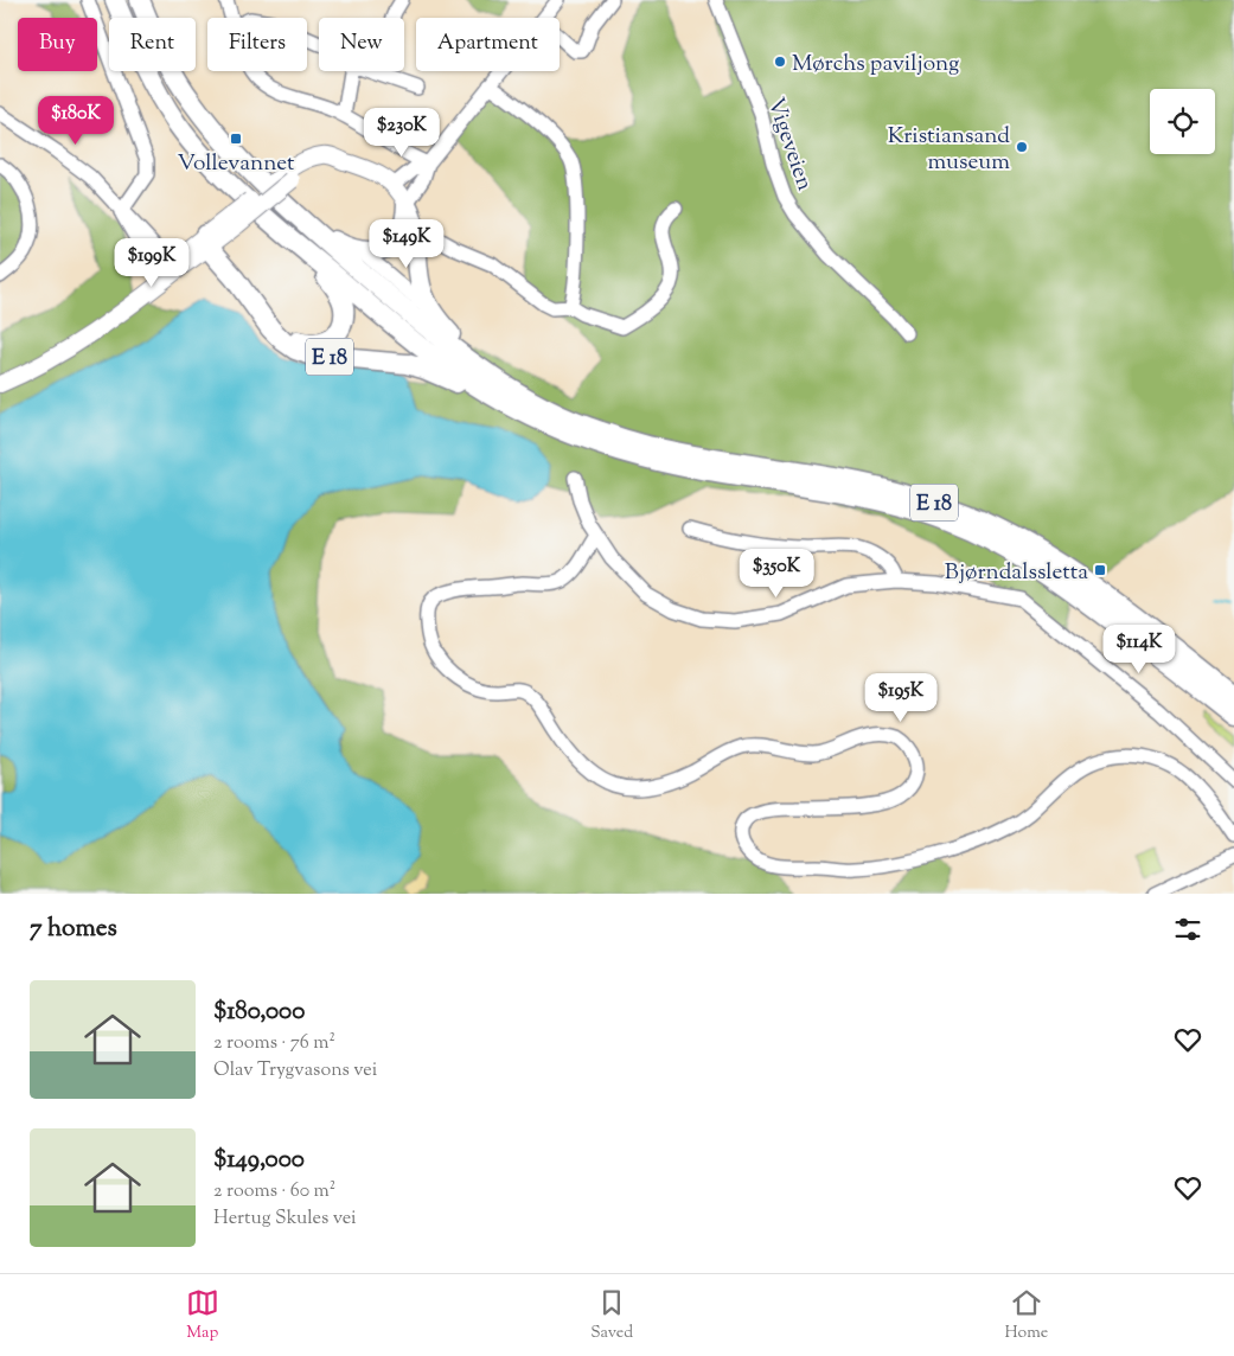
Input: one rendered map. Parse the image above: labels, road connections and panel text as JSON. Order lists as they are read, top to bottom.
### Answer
{
  "streets": {
    "highway": ["E 18"],
    "street": ["Vigeveien"]
  },
  "places": {
    "other": ["Mørchs paviljong", "Kristiansand museum"],
    "transit": ["Vollevannet", "Bjørndalssletta"]
  },
  "page": {
    "chip": [
      "Buy",
      "Rent",
      "Filters",
      "New",
      "Apartment"
    ],
    "price": [
      "$180K",
      "$230K",
      "$149K",
      "$199K",
      "$350K",
      "$114K",
      "$195K"
    ],
    "heading": "7 homes",
    "list": [
      {
        "name": "$180,000",
        "note": "2 rooms · 76 m² · Olav Trygvasons vei"
      },
      {
        "name": "$149,000",
        "note": "2 rooms · 60 m² · Hertug Skules vei"
      }
    ],
    "tabs": ["Map", "Saved", "Home"]
  }
}
